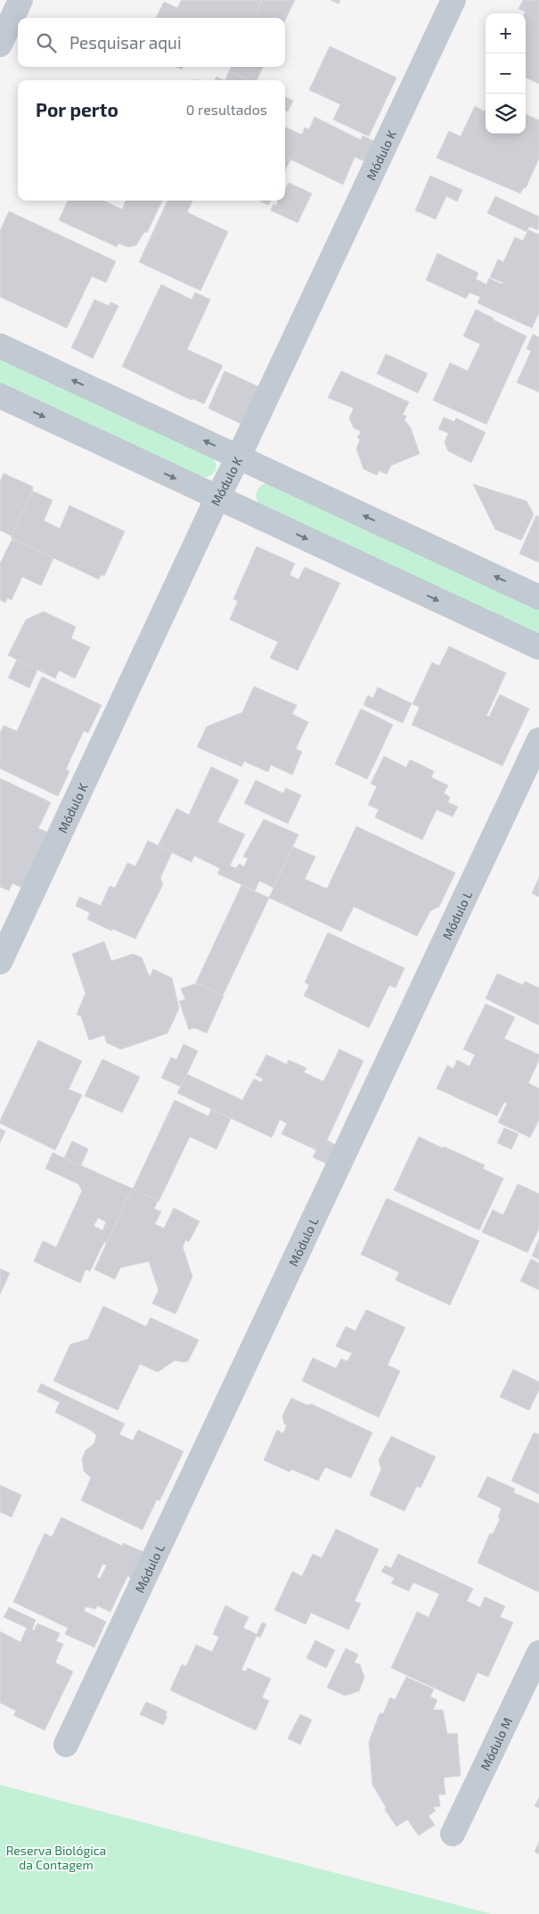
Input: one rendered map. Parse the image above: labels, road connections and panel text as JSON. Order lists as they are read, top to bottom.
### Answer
{
  "streets": {
    "street": ["Módulo K", "Módulo L", "Módulo M"]
  },
  "parks": ["Reserva Biológica da Contagem"],
  "page": {
    "map_buttons": ["+", "−"],
    "search": "Pesquisar aqui",
    "heading": ["Por perto", "0 resultados"]
  }
}
